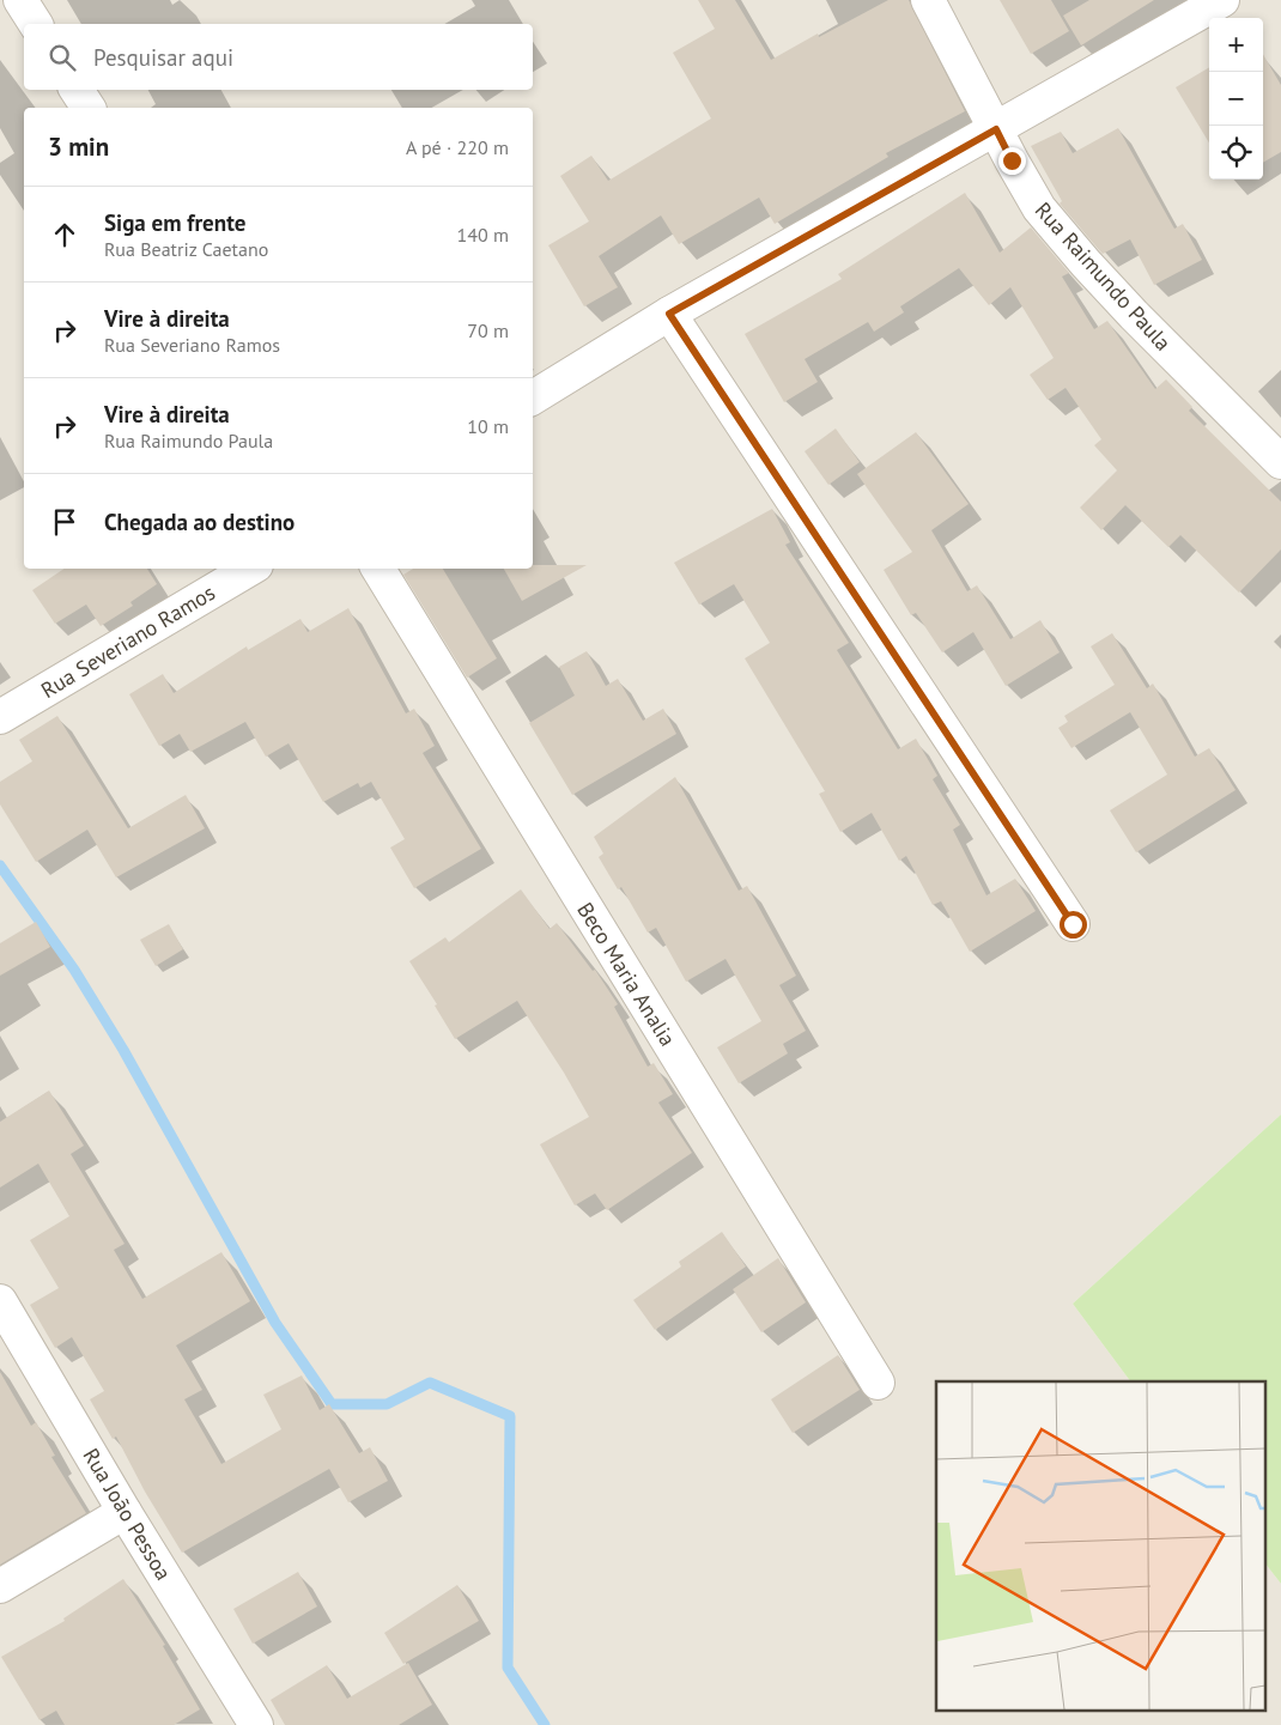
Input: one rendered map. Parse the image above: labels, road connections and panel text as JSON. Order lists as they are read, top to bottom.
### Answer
{
  "streets": {
    "street": [
      "Rua Raimundo Paula",
      "Rua Severiano Ramos",
      "Beco Maria Analia",
      "Rua João Pessoa"
    ]
  },
  "page": {
    "map_buttons": ["+", "−"],
    "search": "Pesquisar aqui",
    "heading": ["3 min", "A pé · 220 m"],
    "list": [
      ["Siga em frente", "Rua Beatriz Caetano", "140 m"],
      ["Vire à direita", "Rua Severiano Ramos", "70 m"],
      ["Vire à direita", "Rua Raimundo Paula", "10 m"],
      "Chegada ao destino"
    ]
  }
}
